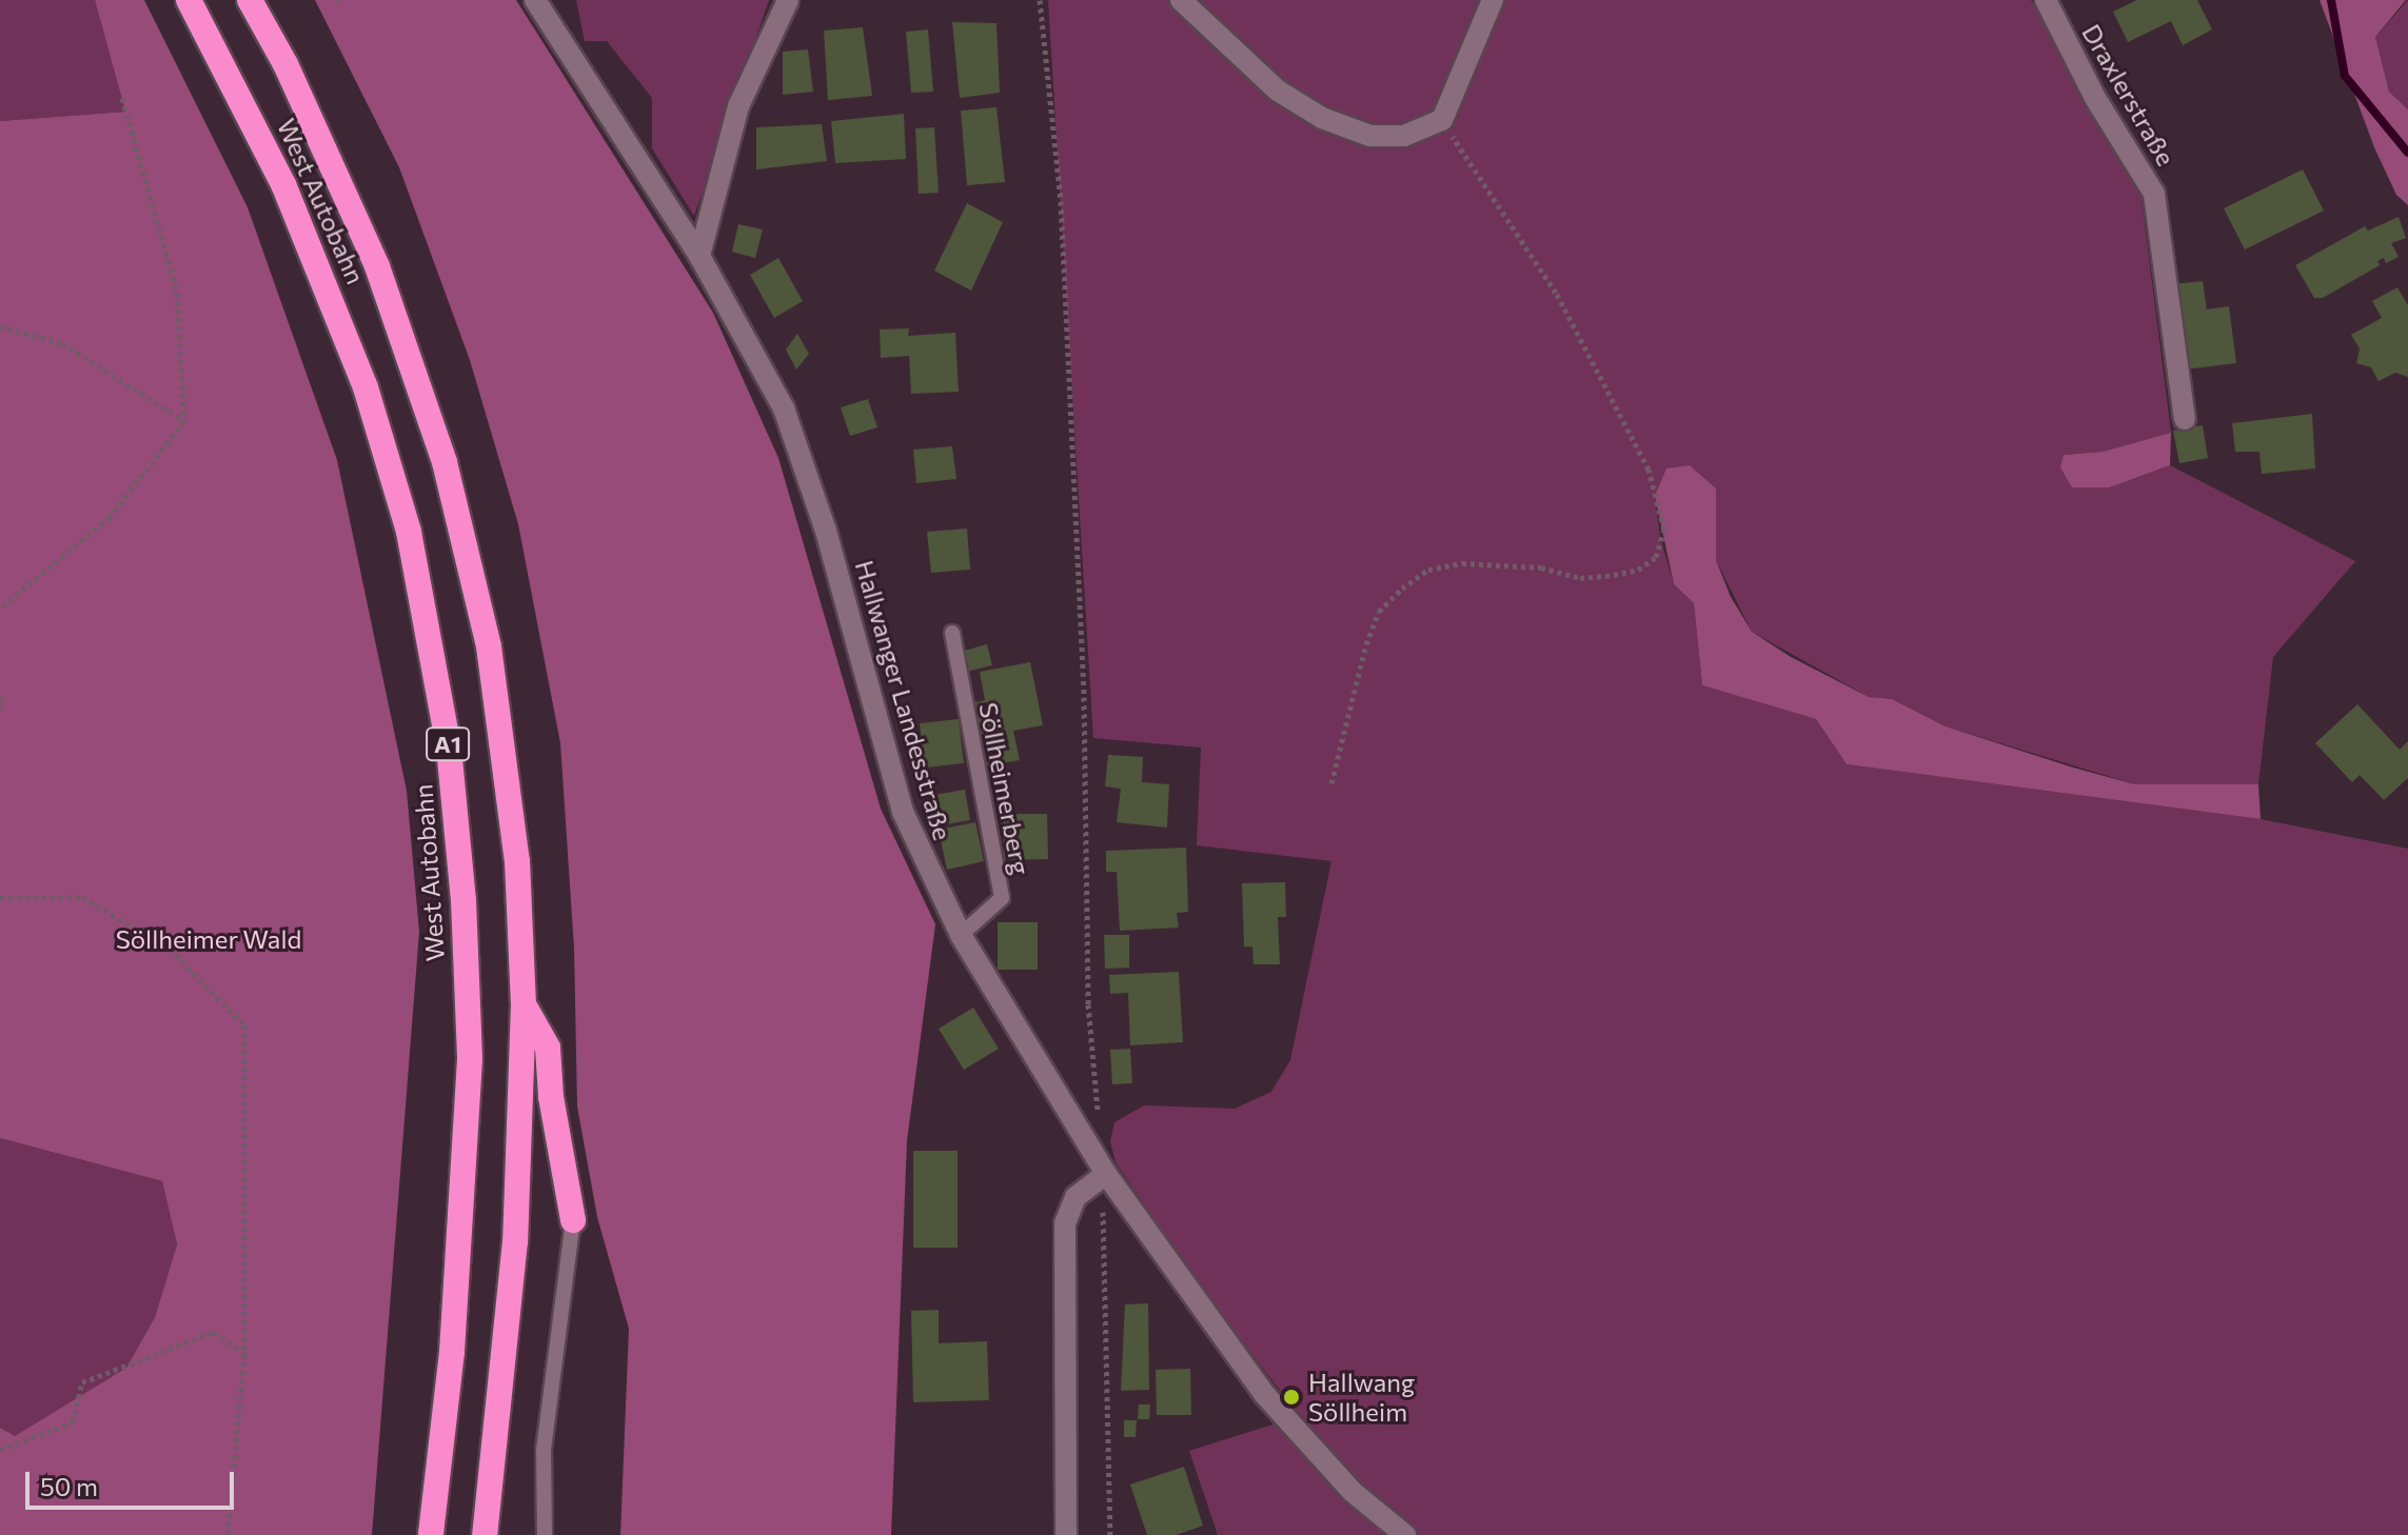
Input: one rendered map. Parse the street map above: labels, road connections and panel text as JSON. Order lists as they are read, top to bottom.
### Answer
{
  "streets": {
    "highway": ["West Autobahn", "A1"],
    "street": ["Draxlerstraße", "Hallwanger Landesstraße"],
    "lane": ["Söllheimerberg"]
  },
  "crossings": [
    ["Hallwanger Landesstraße", "Söllheimerberg"]
  ],
  "parks": ["Söllheimer Wald"],
  "places": ["Hallwang Söllheim"],
  "scale_bar": "50 m"
}
